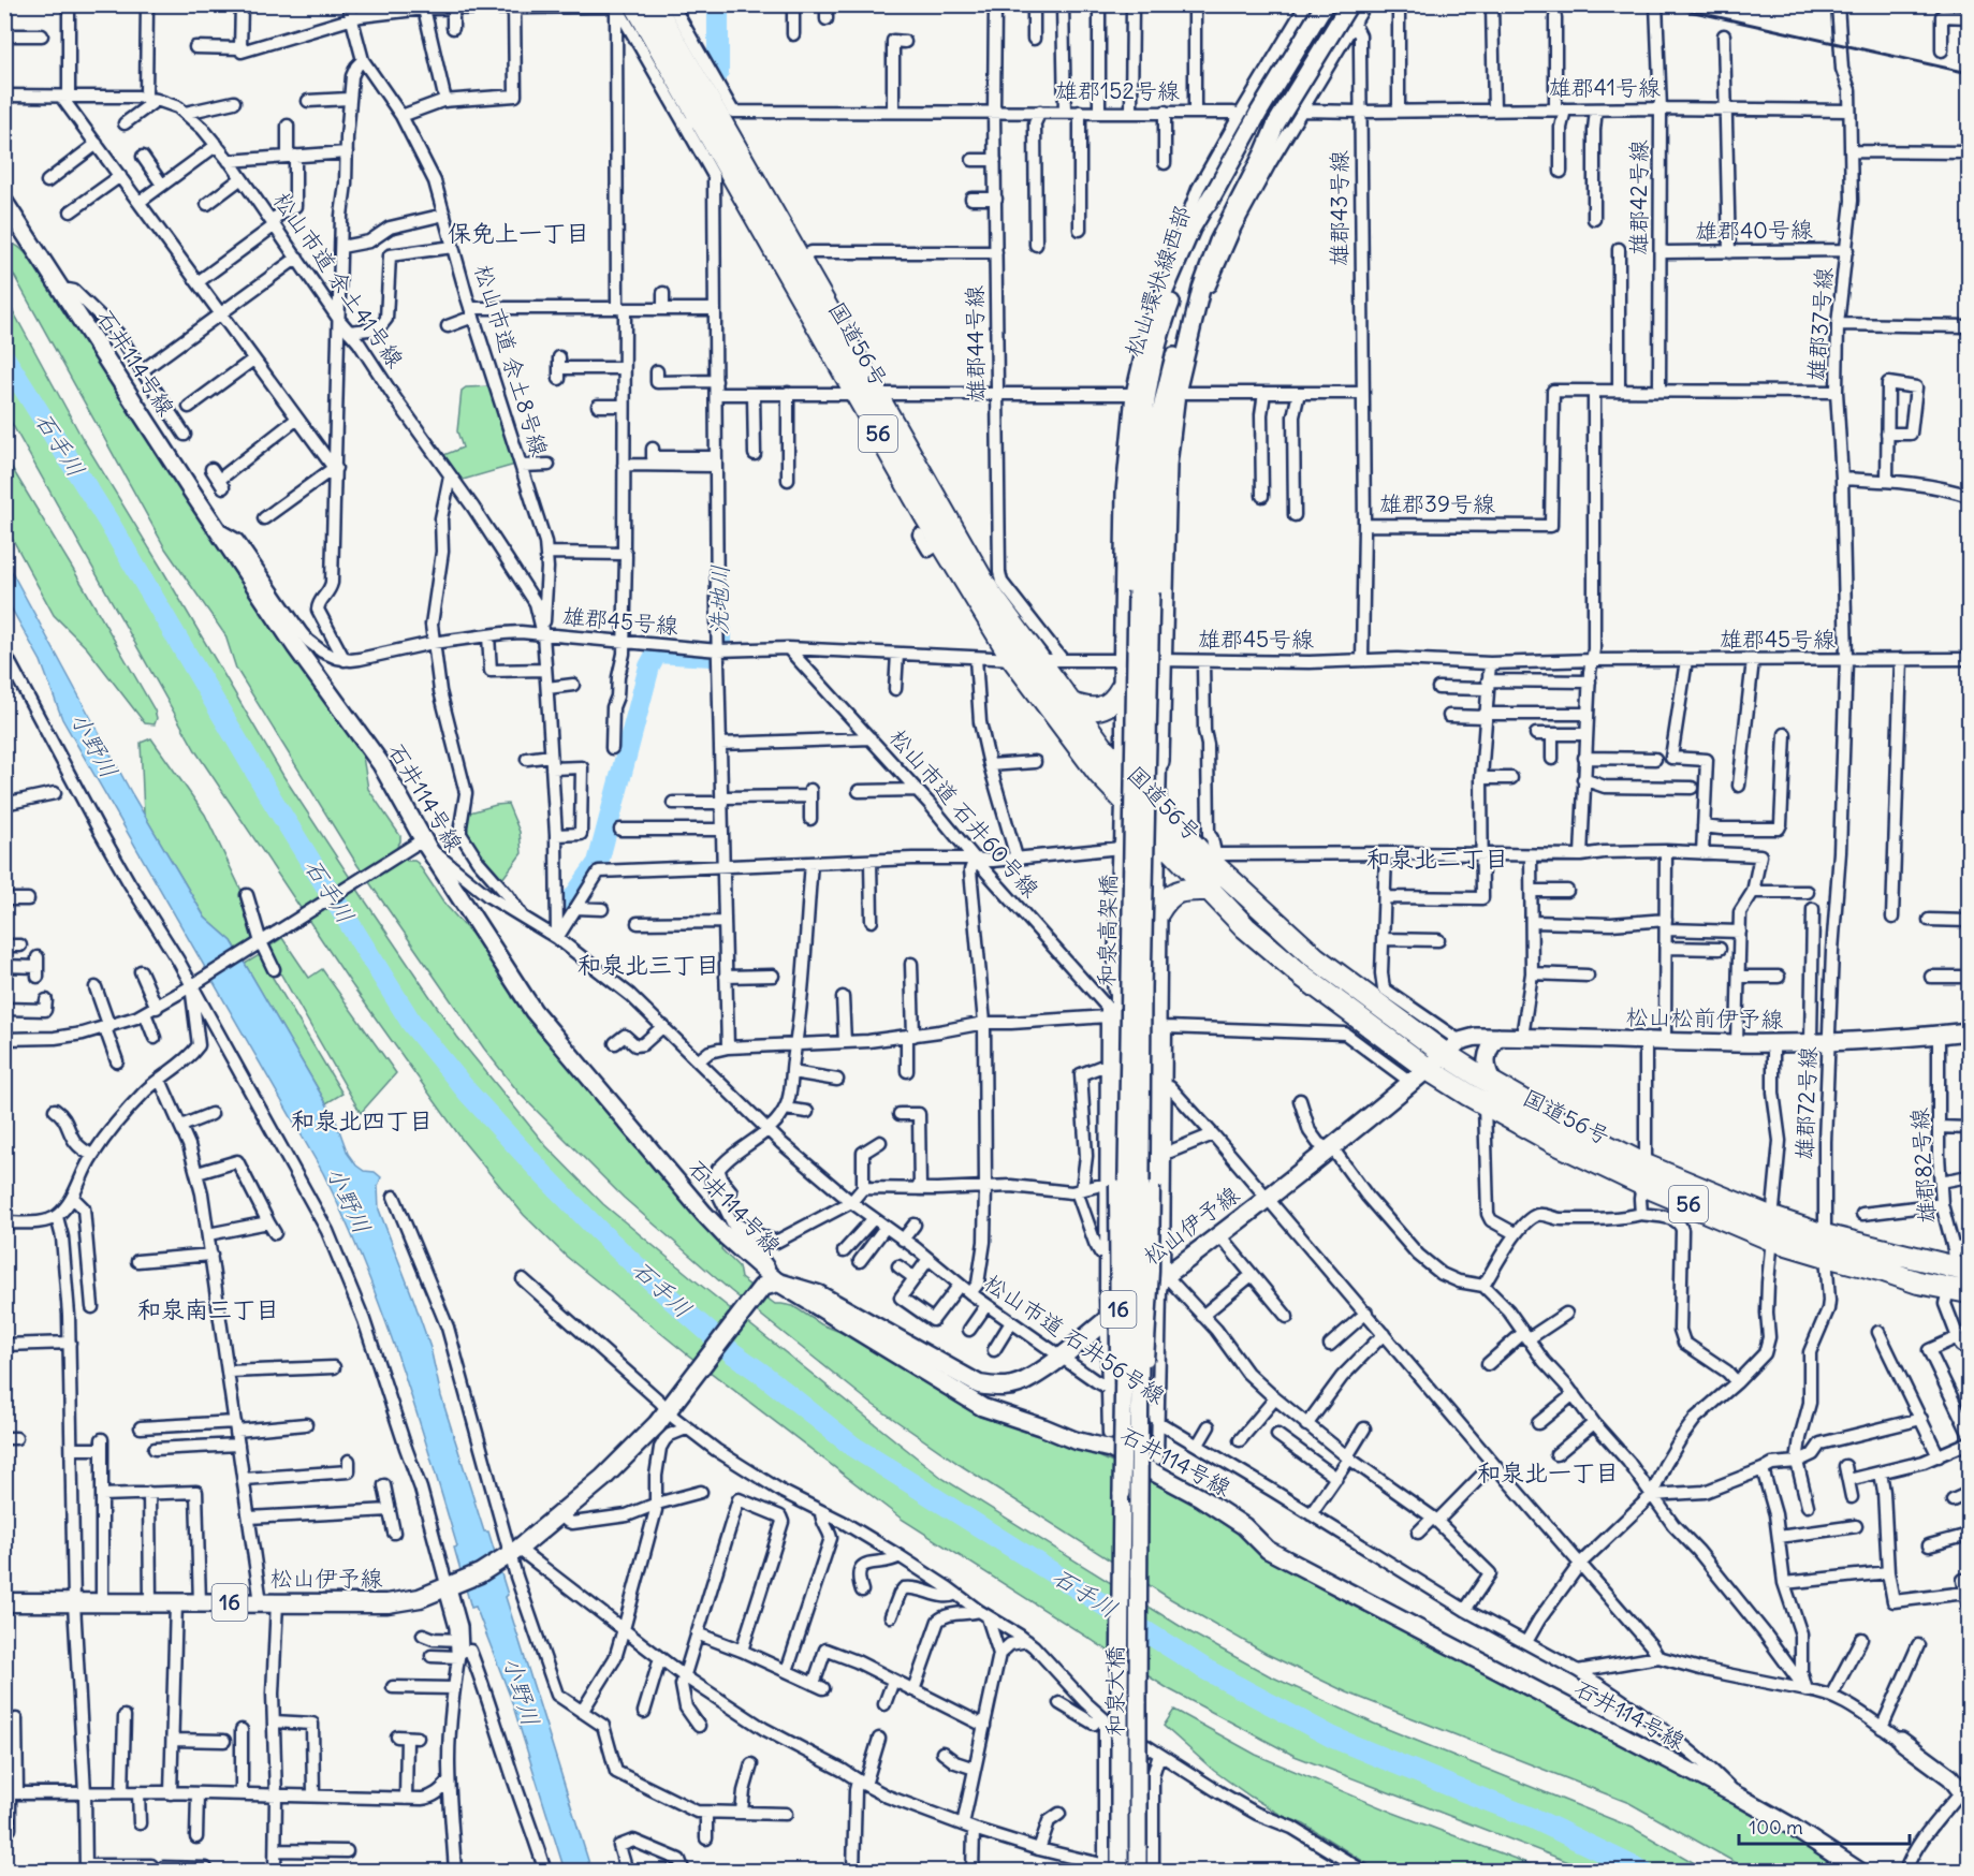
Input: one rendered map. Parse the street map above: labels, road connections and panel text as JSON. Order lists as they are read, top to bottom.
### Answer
{
  "streets": {
    "highway": ["国道56号", "56"],
    "main road": ["松山伊予線", "16"],
    "street": [
      "雄郡41号線",
      "雄郡152号線",
      "雄郡42号線",
      "雄郡43号線",
      "雄郡40号線",
      "松山市道 余土41号線",
      "松山環状線西部",
      "雄郡37号線",
      "雄郡44号線",
      "松山市道 余土8号線",
      "石井114号線",
      "雄郡39号線",
      "雄郡45号線",
      "松山市道 石井60号線",
      "和泉高架橋",
      "松山松前伊予線",
      "雄郡72号線",
      "雄郡82号線",
      "松山市道 石井56号線",
      "和泉大橋"
    ]
  },
  "crossings": [
    ["雄郡41号線", "雄郡42号線"],
    ["雄郡41号線", "雄郡43号線"],
    ["雄郡41号線", "雄郡37号線"],
    ["雄郡152号線", "雄郡44号線"],
    ["雄郡152号線", "国道56号"],
    ["雄郡42号線", "雄郡40号線"],
    ["雄郡42号線", "雄郡39号線"],
    ["雄郡43号線", "雄郡39号線"],
    ["雄郡40号線", "雄郡37号線"],
    ["松山市道 余土41号線", "松山市道 余土8号線"],
    ["松山市道 余土41号線", "雄郡45号線"],
    ["松山環状線西部", "和泉高架橋"],
    ["雄郡37号線", "雄郡39号線"],
    ["雄郡37号線", "雄郡72号線"],
    ["雄郡44号線", "雄郡45号線"],
    ["国道56号", "雄郡45号線"],
    ["国道56号", "松山松前伊予線"],
    ["国道56号", "雄郡72号線"],
    ["国道56号", "雄郡82号線"],
    ["国道56号", "松山伊予線"],
    ["松山市道 余土8号線", "雄郡45号線"],
    ["石井114号線", "松山伊予線"],
    ["石井114号線", "16"],
    ["石井114号線", "松山市道 石井56号線"],
    ["雄郡45号線", "松山市道 石井60号線"],
    ["雄郡45号線", "雄郡72号線"],
    ["和泉高架橋", "和泉大橋"],
    ["松山松前伊予線", "雄郡72号線"],
    ["松山松前伊予線", "雄郡82号線"],
    ["松山松前伊予線", "松山伊予線"],
    ["松山伊予線", "16"],
    ["松山伊予線", "松山市道 石井56号線"]
  ],
  "districts": [
    "保免上一丁目",
    "和泉北二丁目",
    "和泉北三丁目",
    "和泉北四丁目",
    "和泉南三丁目",
    "和泉北一丁目"
  ],
  "water": ["石手川", "洗地川", "小野川"],
  "scale_bar": "100 m"
}
